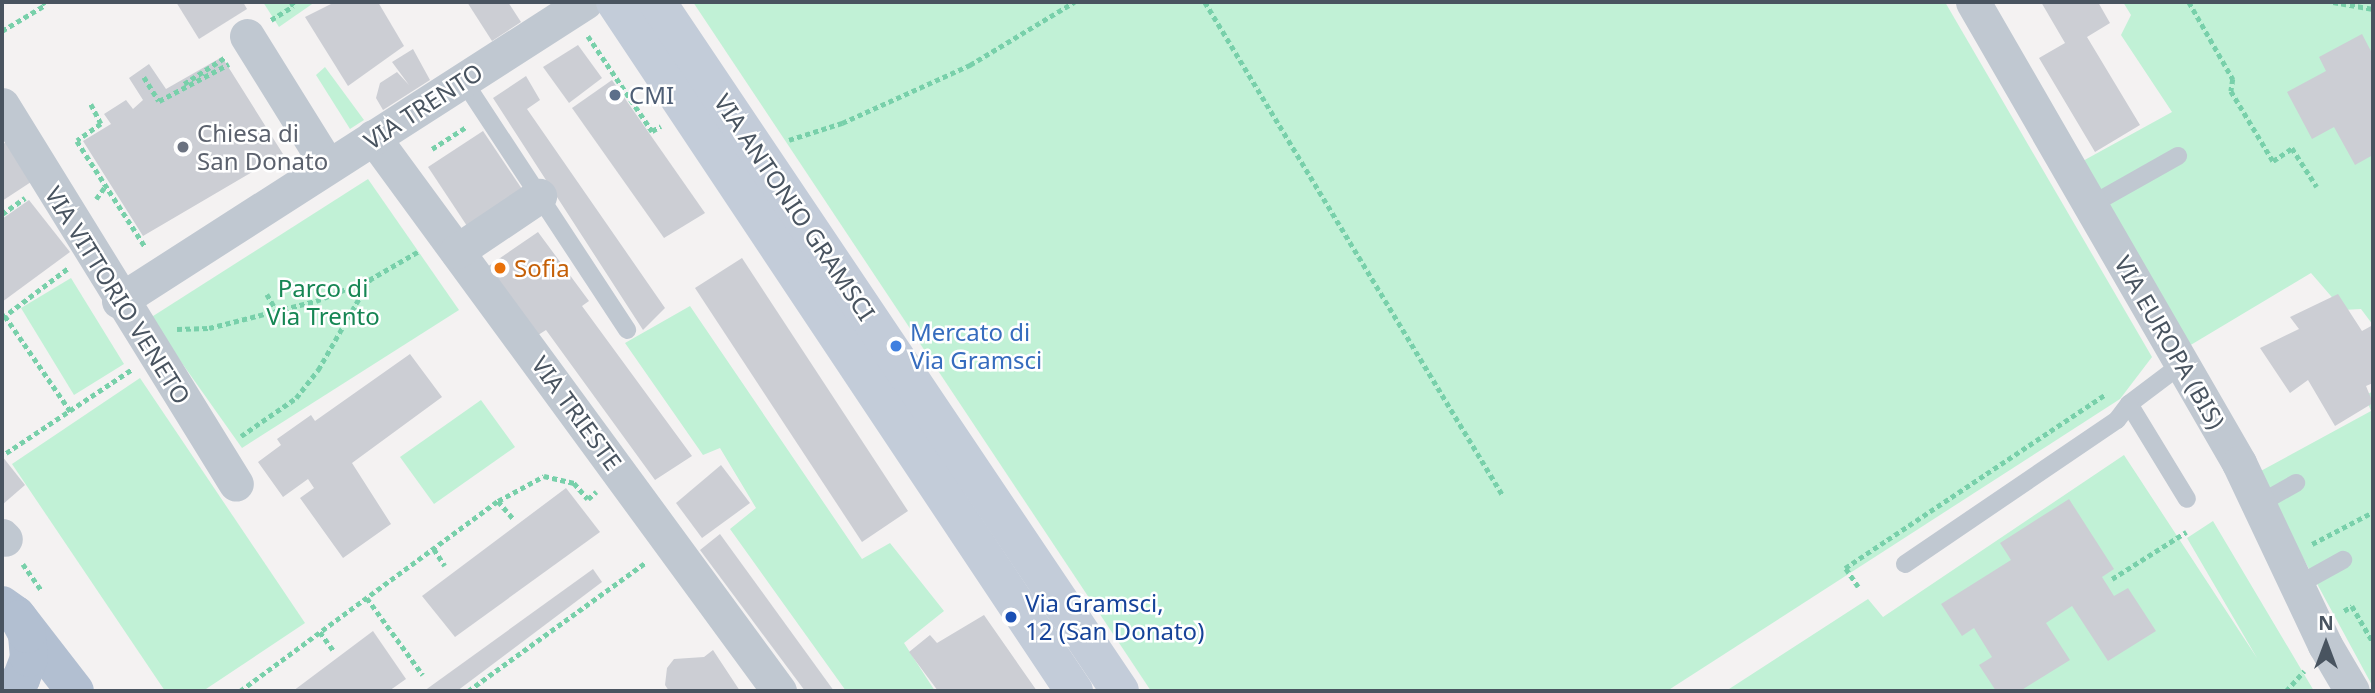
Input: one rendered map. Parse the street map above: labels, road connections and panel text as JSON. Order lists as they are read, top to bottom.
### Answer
{
  "streets": {
    "street": [
      "VIA TRENTO",
      "VIA ANTONIO GRAMSCI",
      "VIA VITTORIO VENETO",
      "VIA EUROPA (BIS)",
      "VIA TRIESTE"
    ]
  },
  "crossings": [
    ["VIA TRENTO", "VIA VITTORIO VENETO"],
    ["VIA TRENTO", "VIA TRIESTE"]
  ],
  "parks": ["Parco di Via Trento"],
  "places": [
    "CMI",
    "Chiesa di San Donato",
    "Sofia",
    "Mercato di Via Gramsci",
    "Via Gramsci, 12 (San Donato)"
  ],
  "north": "top"
}
